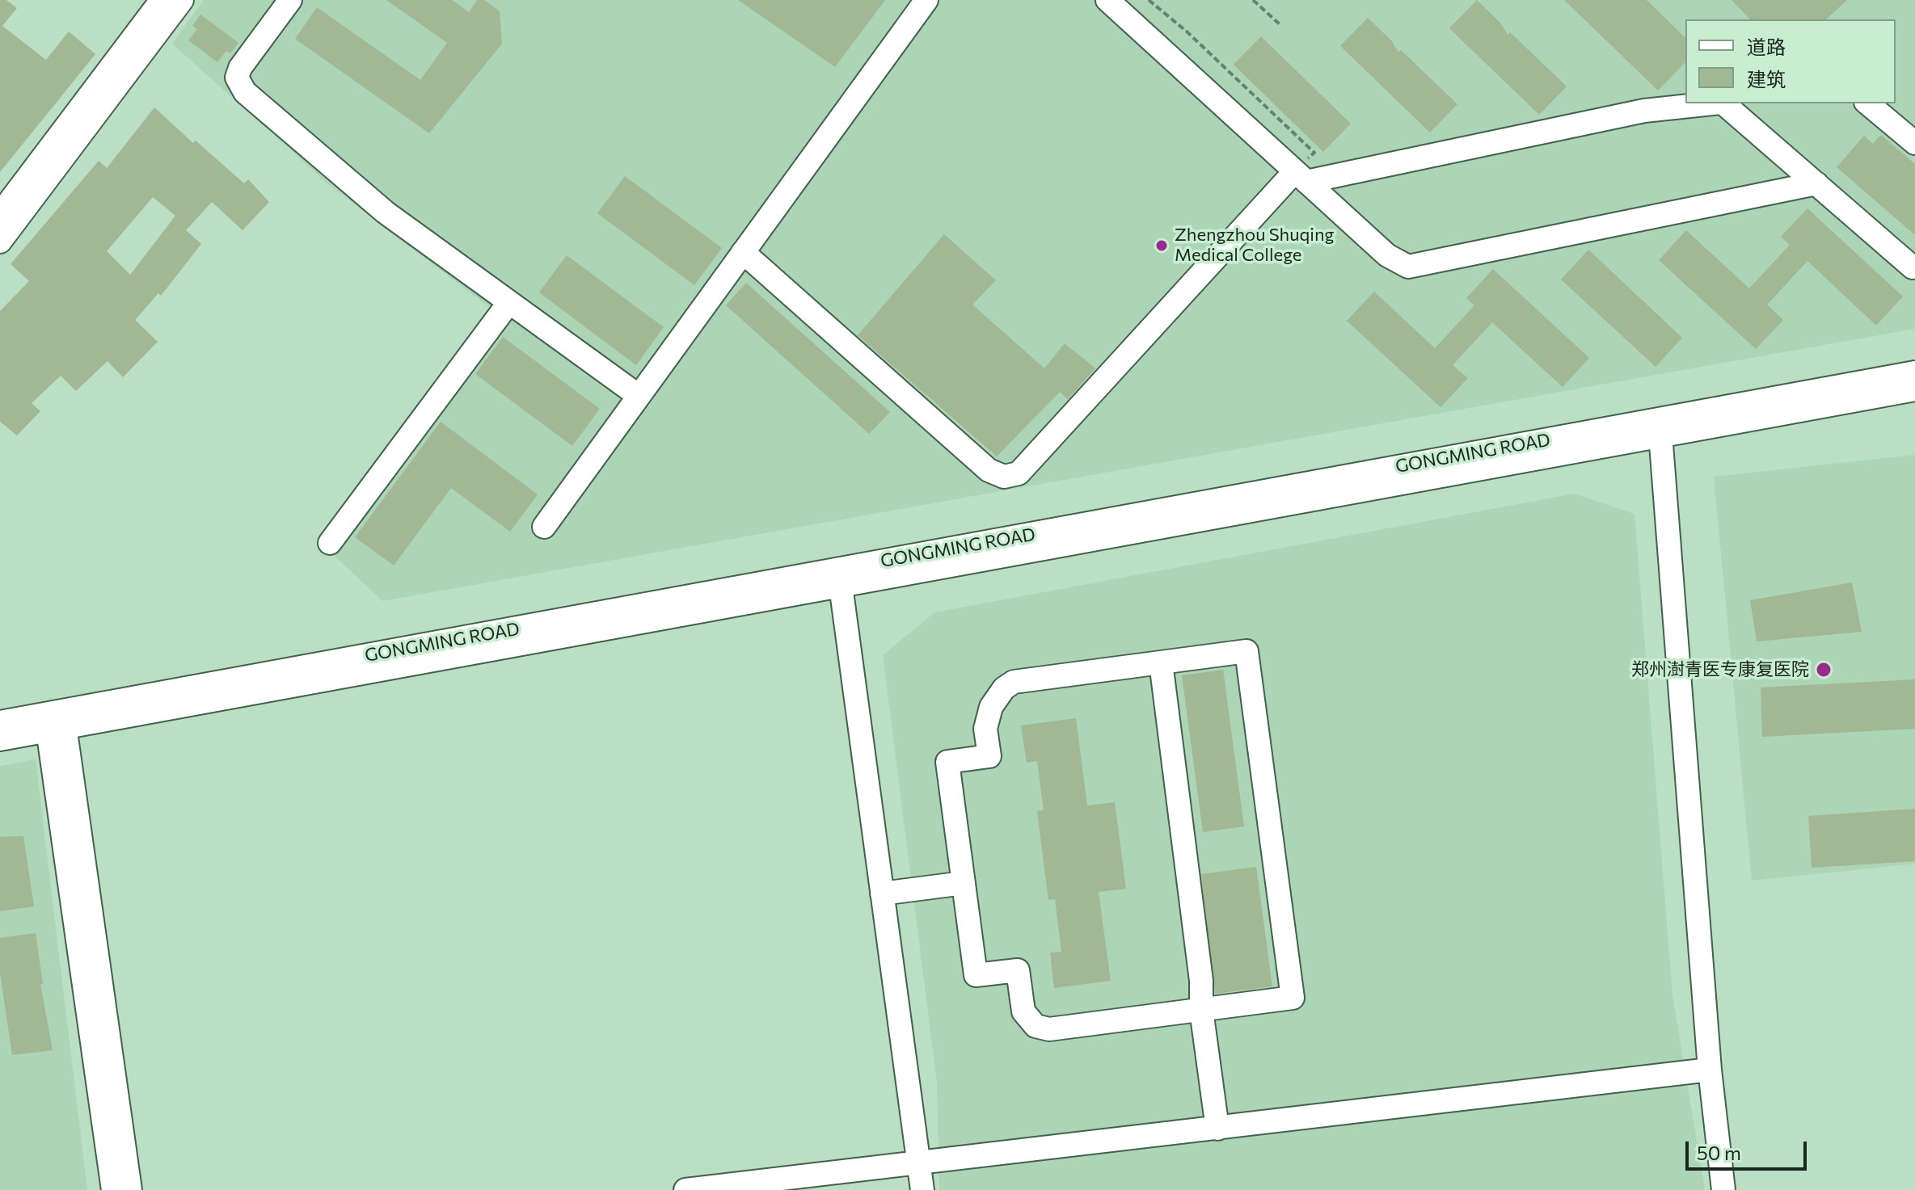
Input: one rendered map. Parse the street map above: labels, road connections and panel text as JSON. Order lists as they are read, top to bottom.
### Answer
{
  "streets": {
    "street": ["GONGMING ROAD"]
  },
  "places": ["Zhengzhou Shuqing Medical College", "郑州澍青医专康复医院"],
  "legend": ["道路", "建筑"],
  "scale_bar": "50 m"
}
